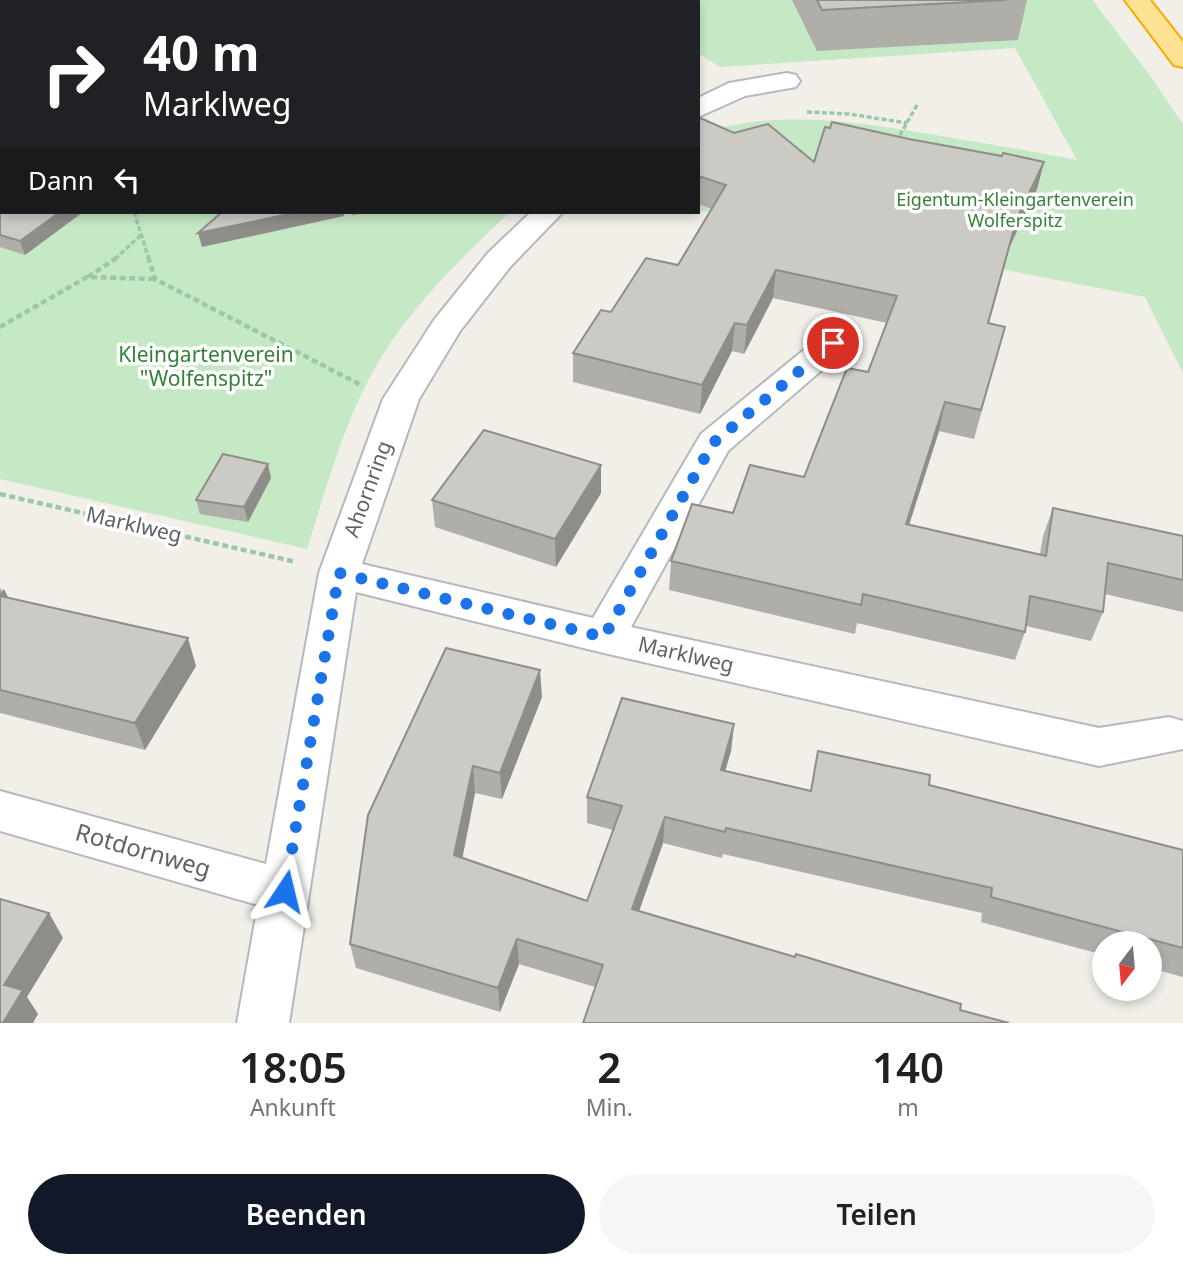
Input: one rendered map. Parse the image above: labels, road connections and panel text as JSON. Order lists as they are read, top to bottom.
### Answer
{
  "streets": {
    "street": ["Ahornring", "Marklweg", "Rotdornweg"]
  },
  "crossings": [
    ["Ahornring", "Marklweg"],
    ["Ahornring", "Rotdornweg"]
  ],
  "parks": ["Eigentum-Kleingartenverein Wolferspitz", "Kleingartenverein \"Wolfenspitz\""],
  "north": "bottom",
  "page": {
    "turn": ["40 m", "Marklweg"],
    "then": "Dann",
    "eta": [
      "18:05",
      "Ankunft",
      "2",
      "Min.",
      "140",
      "m"
    ],
    "buttons": ["Beenden", "Teilen"]
  }
}
